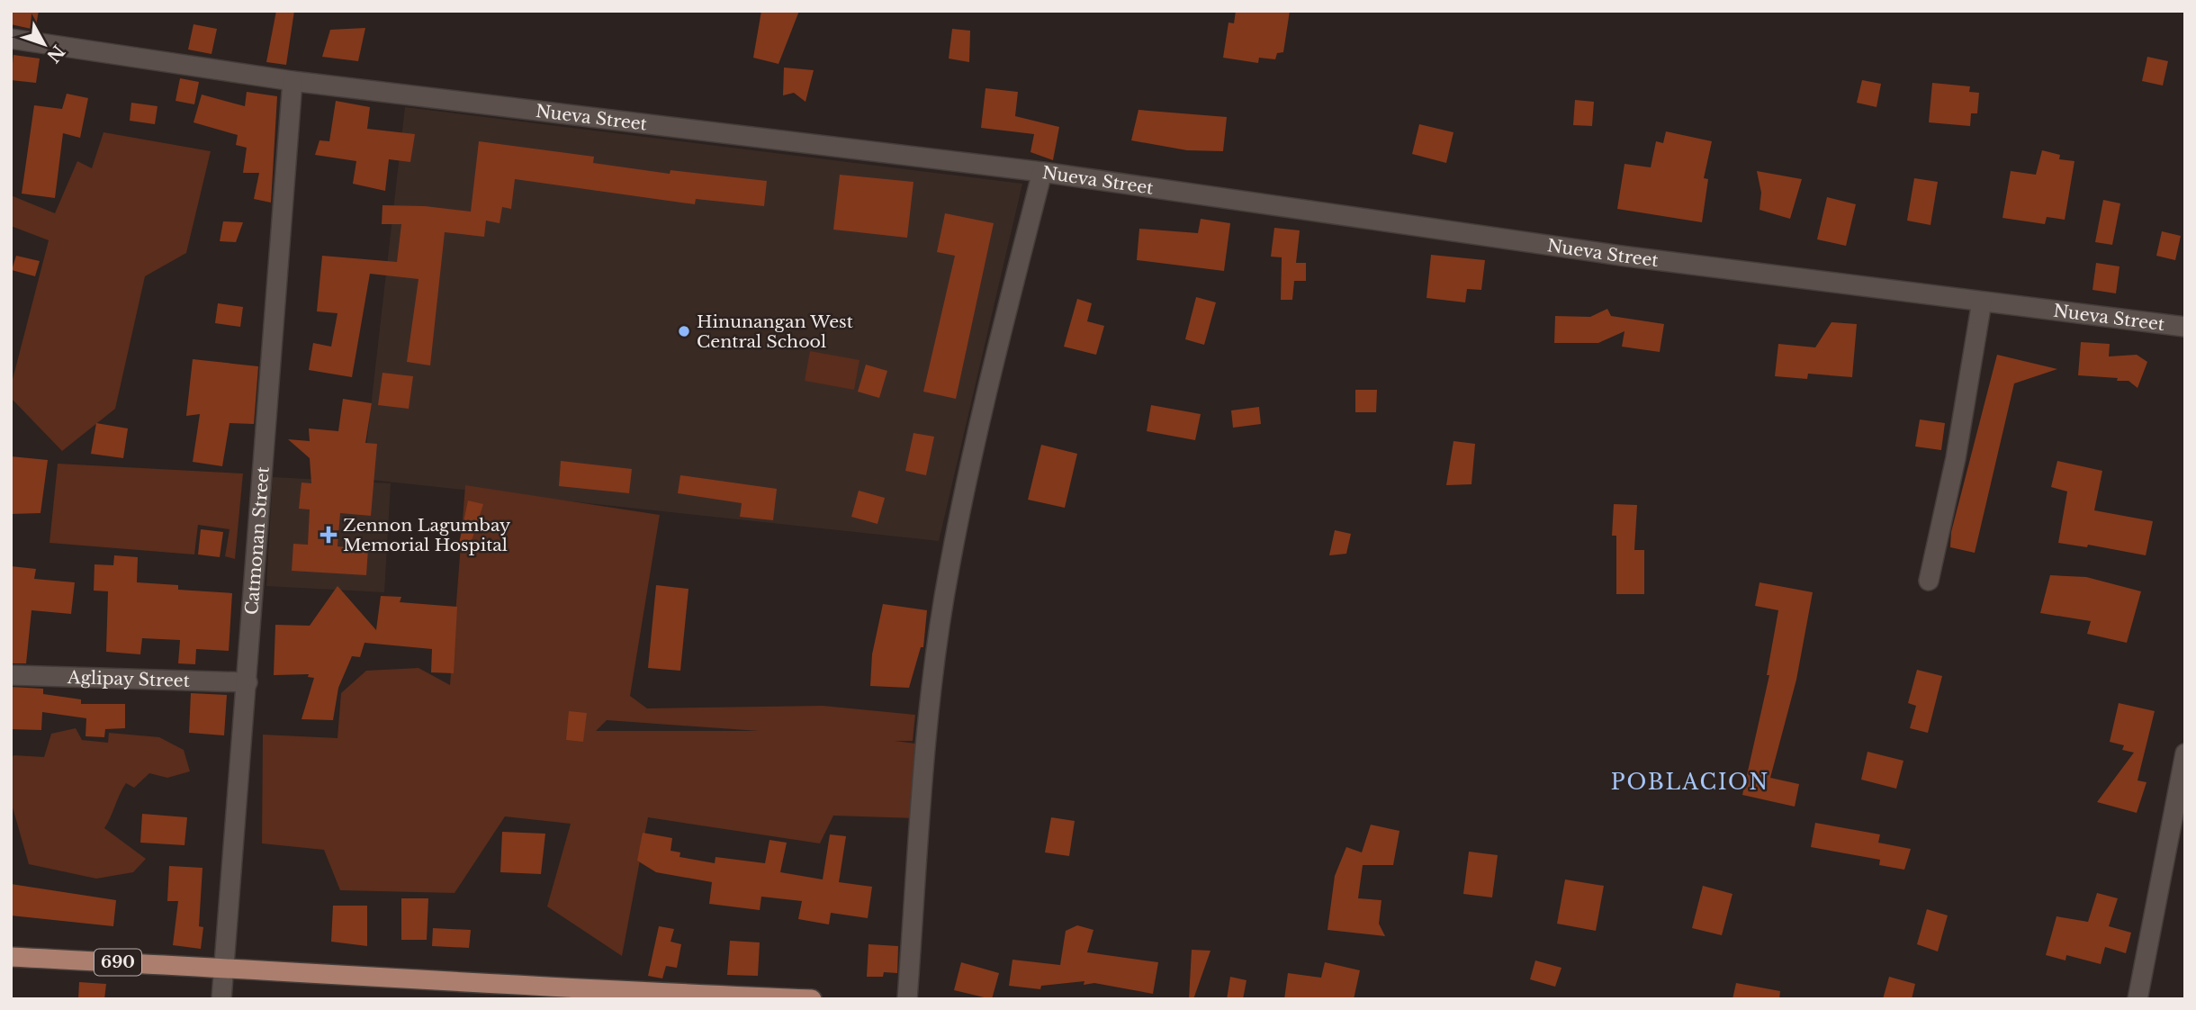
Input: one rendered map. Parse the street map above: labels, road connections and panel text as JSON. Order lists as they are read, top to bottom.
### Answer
{
  "streets": {
    "main road": ["690"],
    "street": ["Nueva Street", "Catmonan Street", "Aglipay Street"]
  },
  "crossings": [
    ["Nueva Street", "Catmonan Street"],
    ["Catmonan Street", "Aglipay Street"],
    ["Catmonan Street", "690"]
  ],
  "districts": ["POBLACION"],
  "places": {
    "other": ["Hinunangan West Central School"],
    "health": ["Zennon Lagumbay Memorial Hospital"]
  },
  "north": "bottom right"
}
